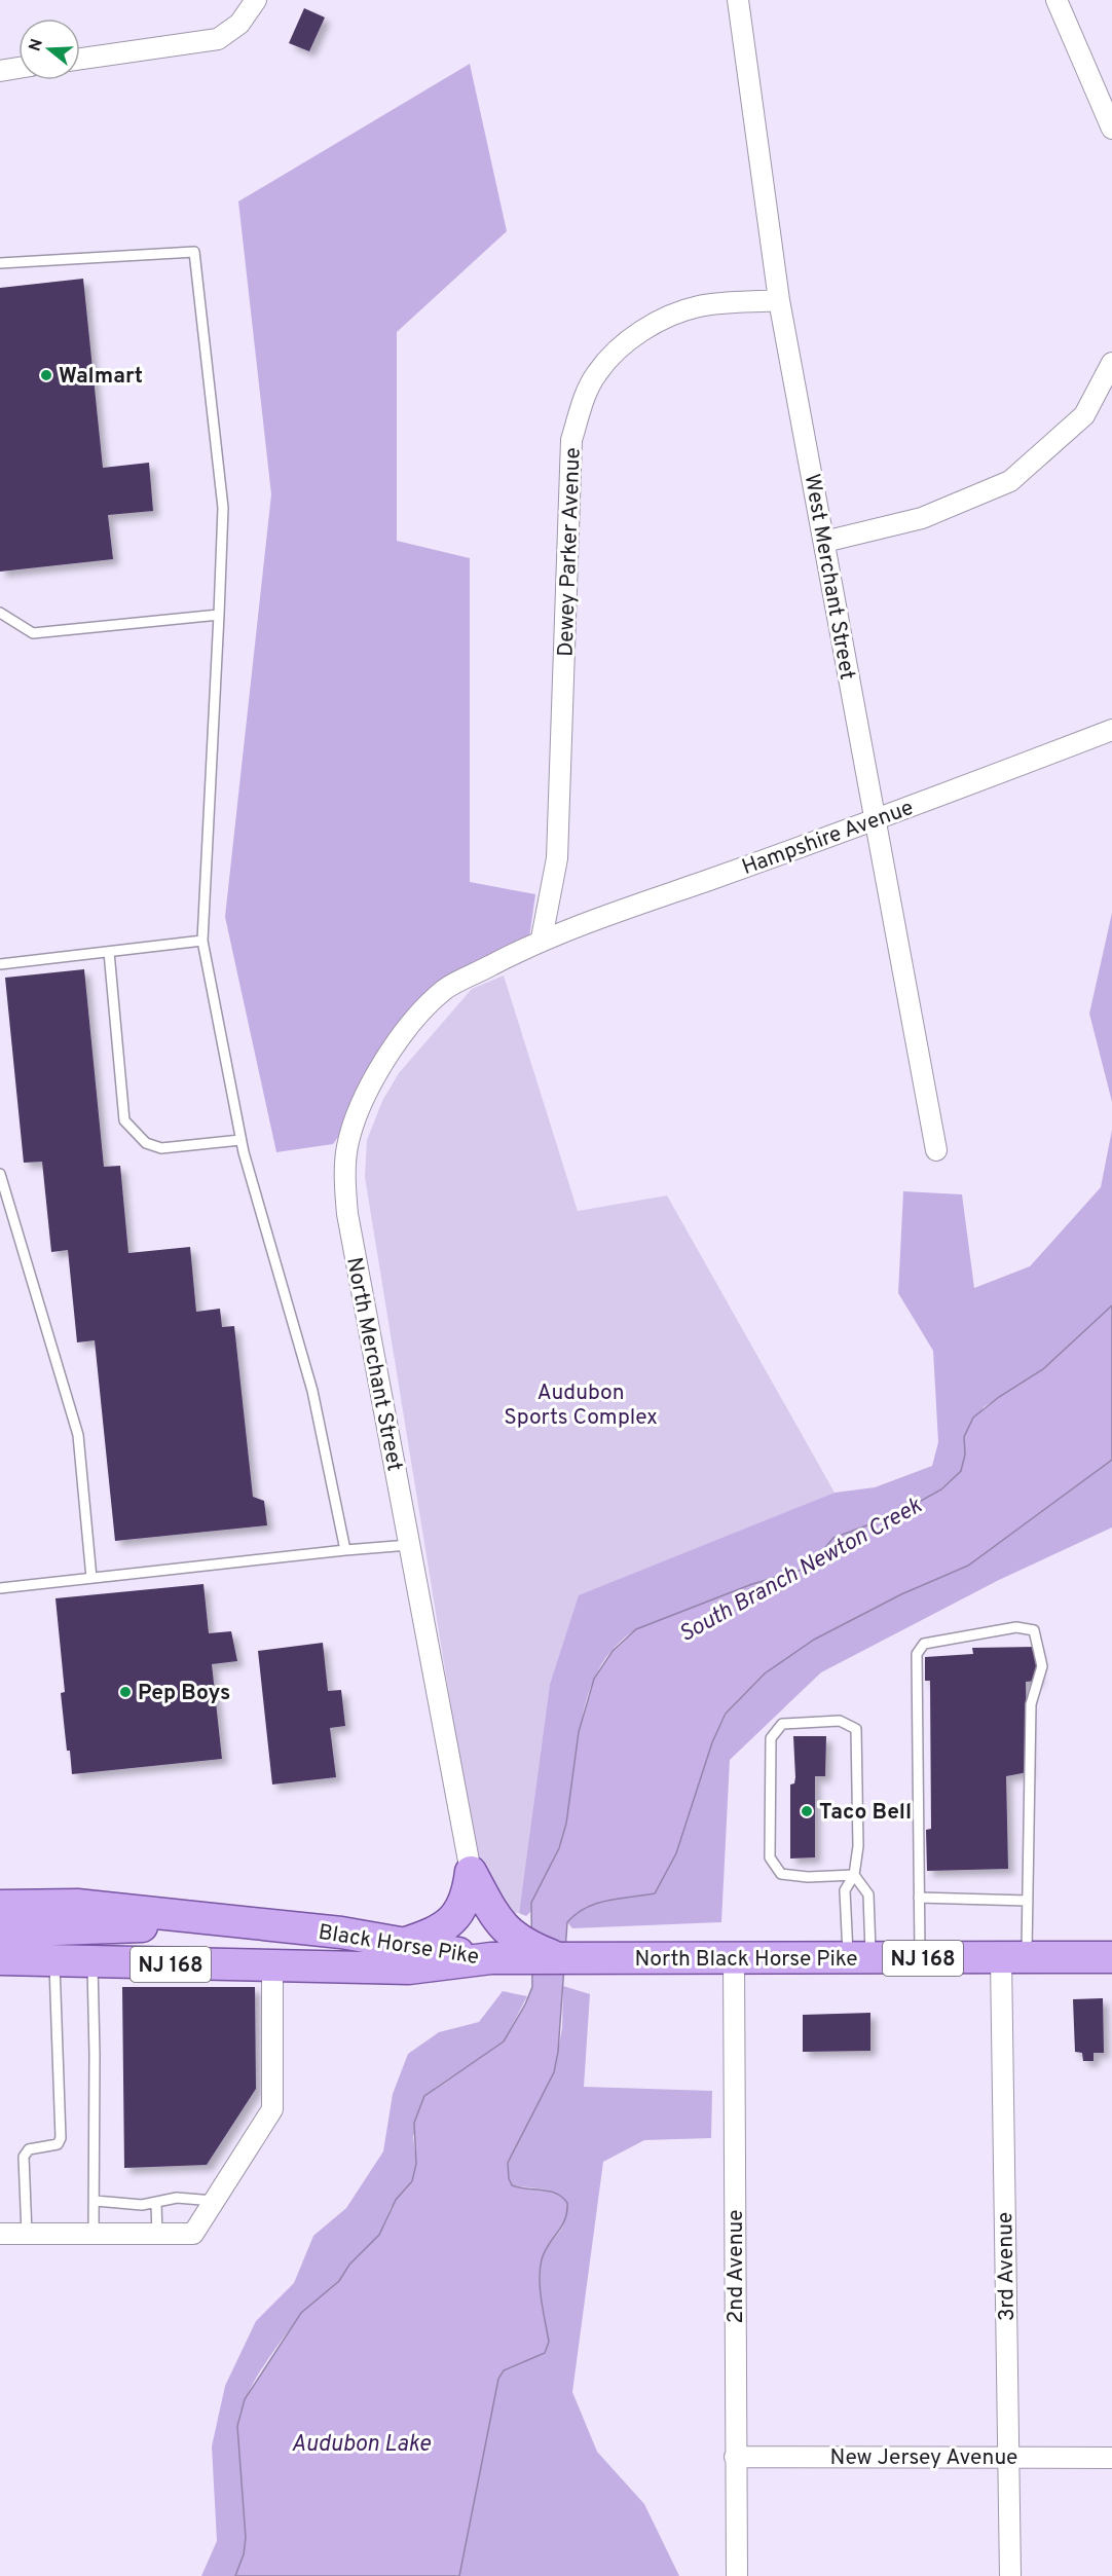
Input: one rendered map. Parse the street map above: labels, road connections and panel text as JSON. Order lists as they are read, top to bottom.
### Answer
{
  "streets": {
    "main road": ["Black Horse Pike", "North Black Horse Pike", "NJ 168"],
    "street": [
      "Dewey Parker Avenue",
      "West Merchant Street",
      "Hampshire Avenue",
      "North Merchant Street",
      "2nd Avenue",
      "3rd Avenue",
      "New Jersey Avenue"
    ]
  },
  "crossings": [
    ["Dewey Parker Avenue", "West Merchant Street"],
    ["Dewey Parker Avenue", "Hampshire Avenue"],
    ["Dewey Parker Avenue", "North Merchant Street"],
    ["West Merchant Street", "Hampshire Avenue"],
    ["Hampshire Avenue", "North Merchant Street"],
    ["Black Horse Pike", "North Black Horse Pike"],
    ["North Black Horse Pike", "2nd Avenue"],
    ["North Black Horse Pike", "3rd Avenue"],
    ["2nd Avenue", "New Jersey Avenue"],
    ["3rd Avenue", "New Jersey Avenue"]
  ],
  "water": ["South Branch Newton Creek", "Audubon Lake"],
  "parks": ["Audubon Sports Complex"],
  "places": ["Walmart", "Pep Boys", "Taco Bell"],
  "north": "left"
}
